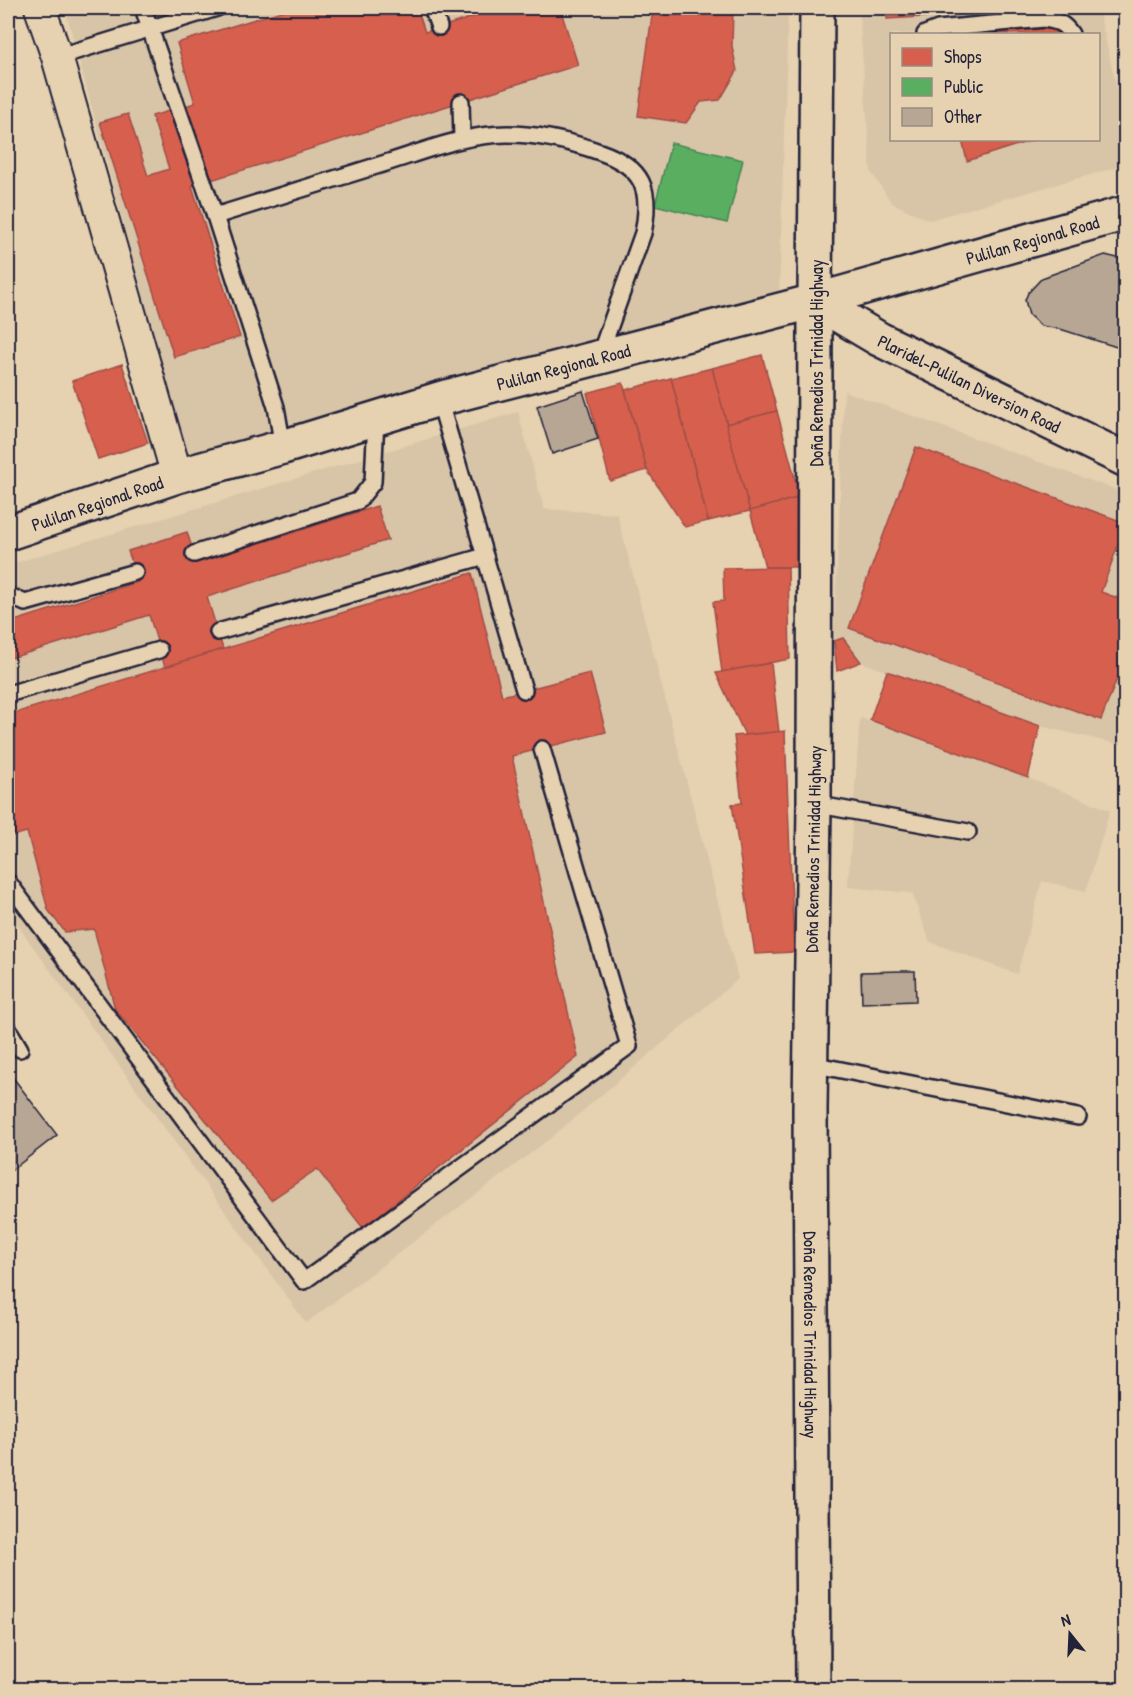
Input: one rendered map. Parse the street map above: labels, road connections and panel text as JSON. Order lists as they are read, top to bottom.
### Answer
{
  "streets": {
    "main road": ["Pulilan Regional Road", "Doña Remedios Trinidad Highway", "Plaridel-Pulilan Diversion Road"]
  },
  "crossings": [
    ["Pulilan Regional Road", "Doña Remedios Trinidad Highway"],
    ["Pulilan Regional Road", "Plaridel-Pulilan Diversion Road"],
    ["Doña Remedios Trinidad Highway", "Plaridel-Pulilan Diversion Road"]
  ],
  "legend": ["Shops", "Public", "Other"],
  "north": "top"
}
